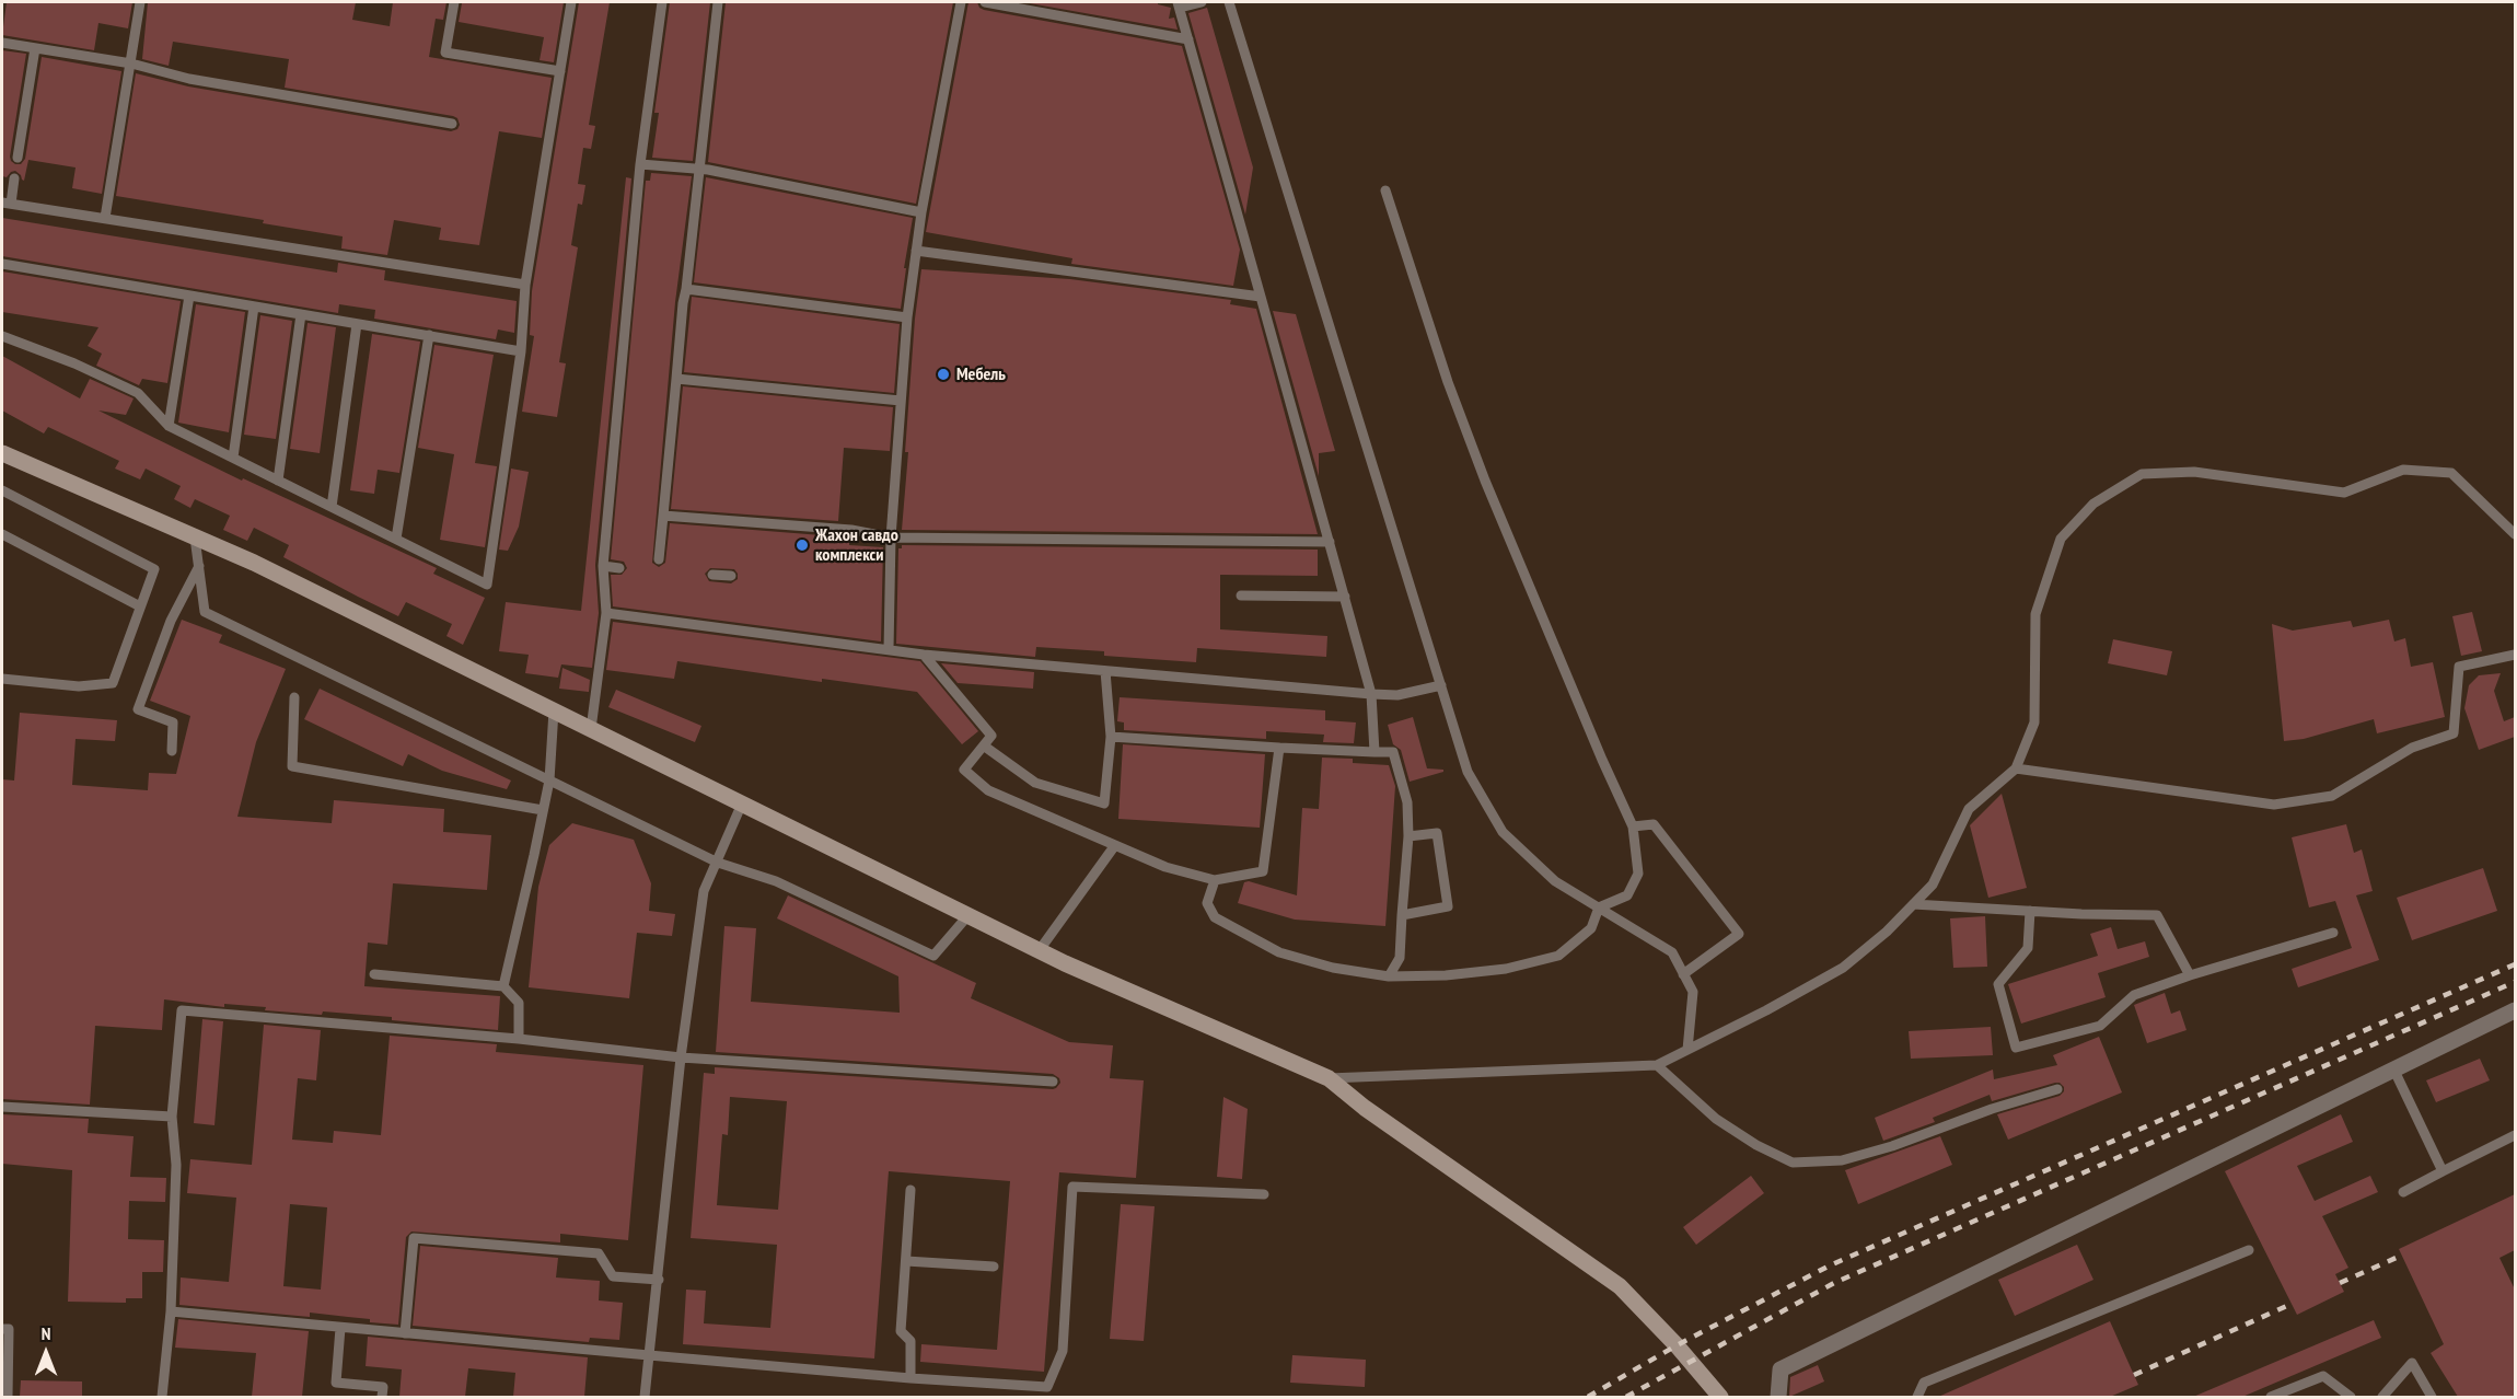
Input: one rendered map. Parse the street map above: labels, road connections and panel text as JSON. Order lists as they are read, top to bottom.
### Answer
{
  "places": ["Мебель", "Жахон савдо комплекси"],
  "north": "top"
}
